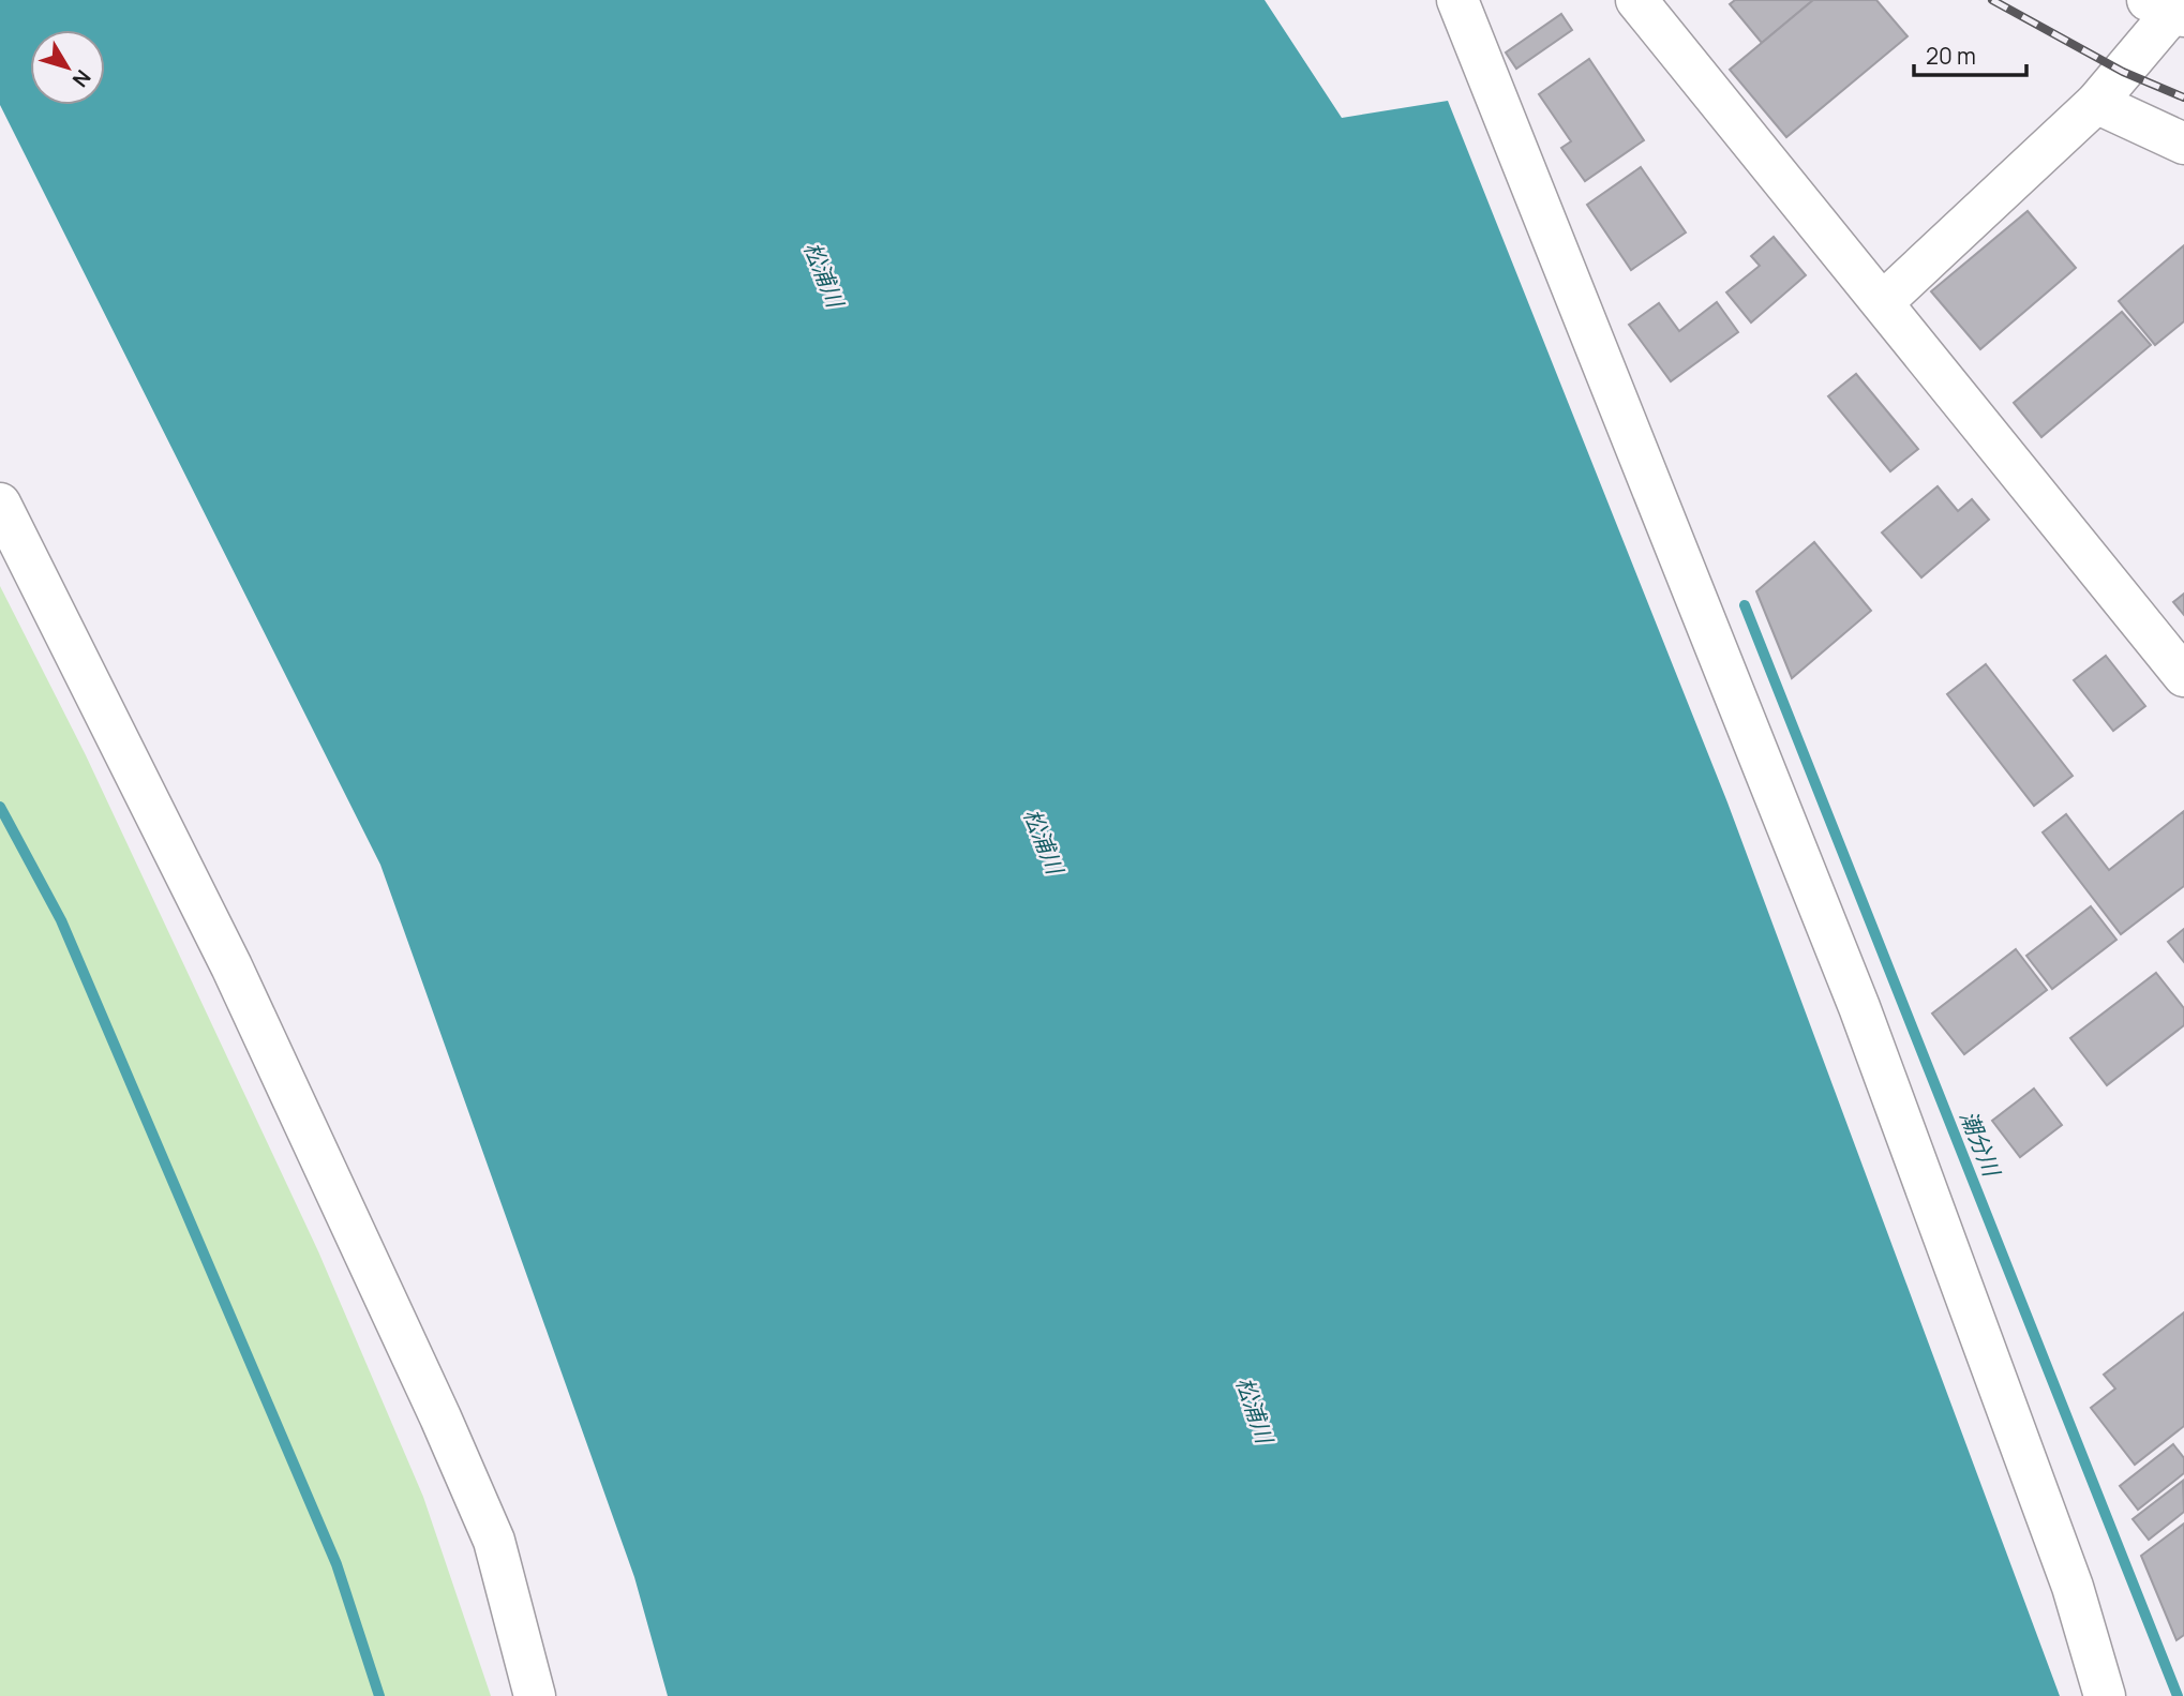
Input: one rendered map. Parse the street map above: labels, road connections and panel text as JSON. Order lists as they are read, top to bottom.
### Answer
{
  "water": ["松浦川", "潮分川"],
  "scale_bar": "20 m",
  "north": "bottom right"
}
